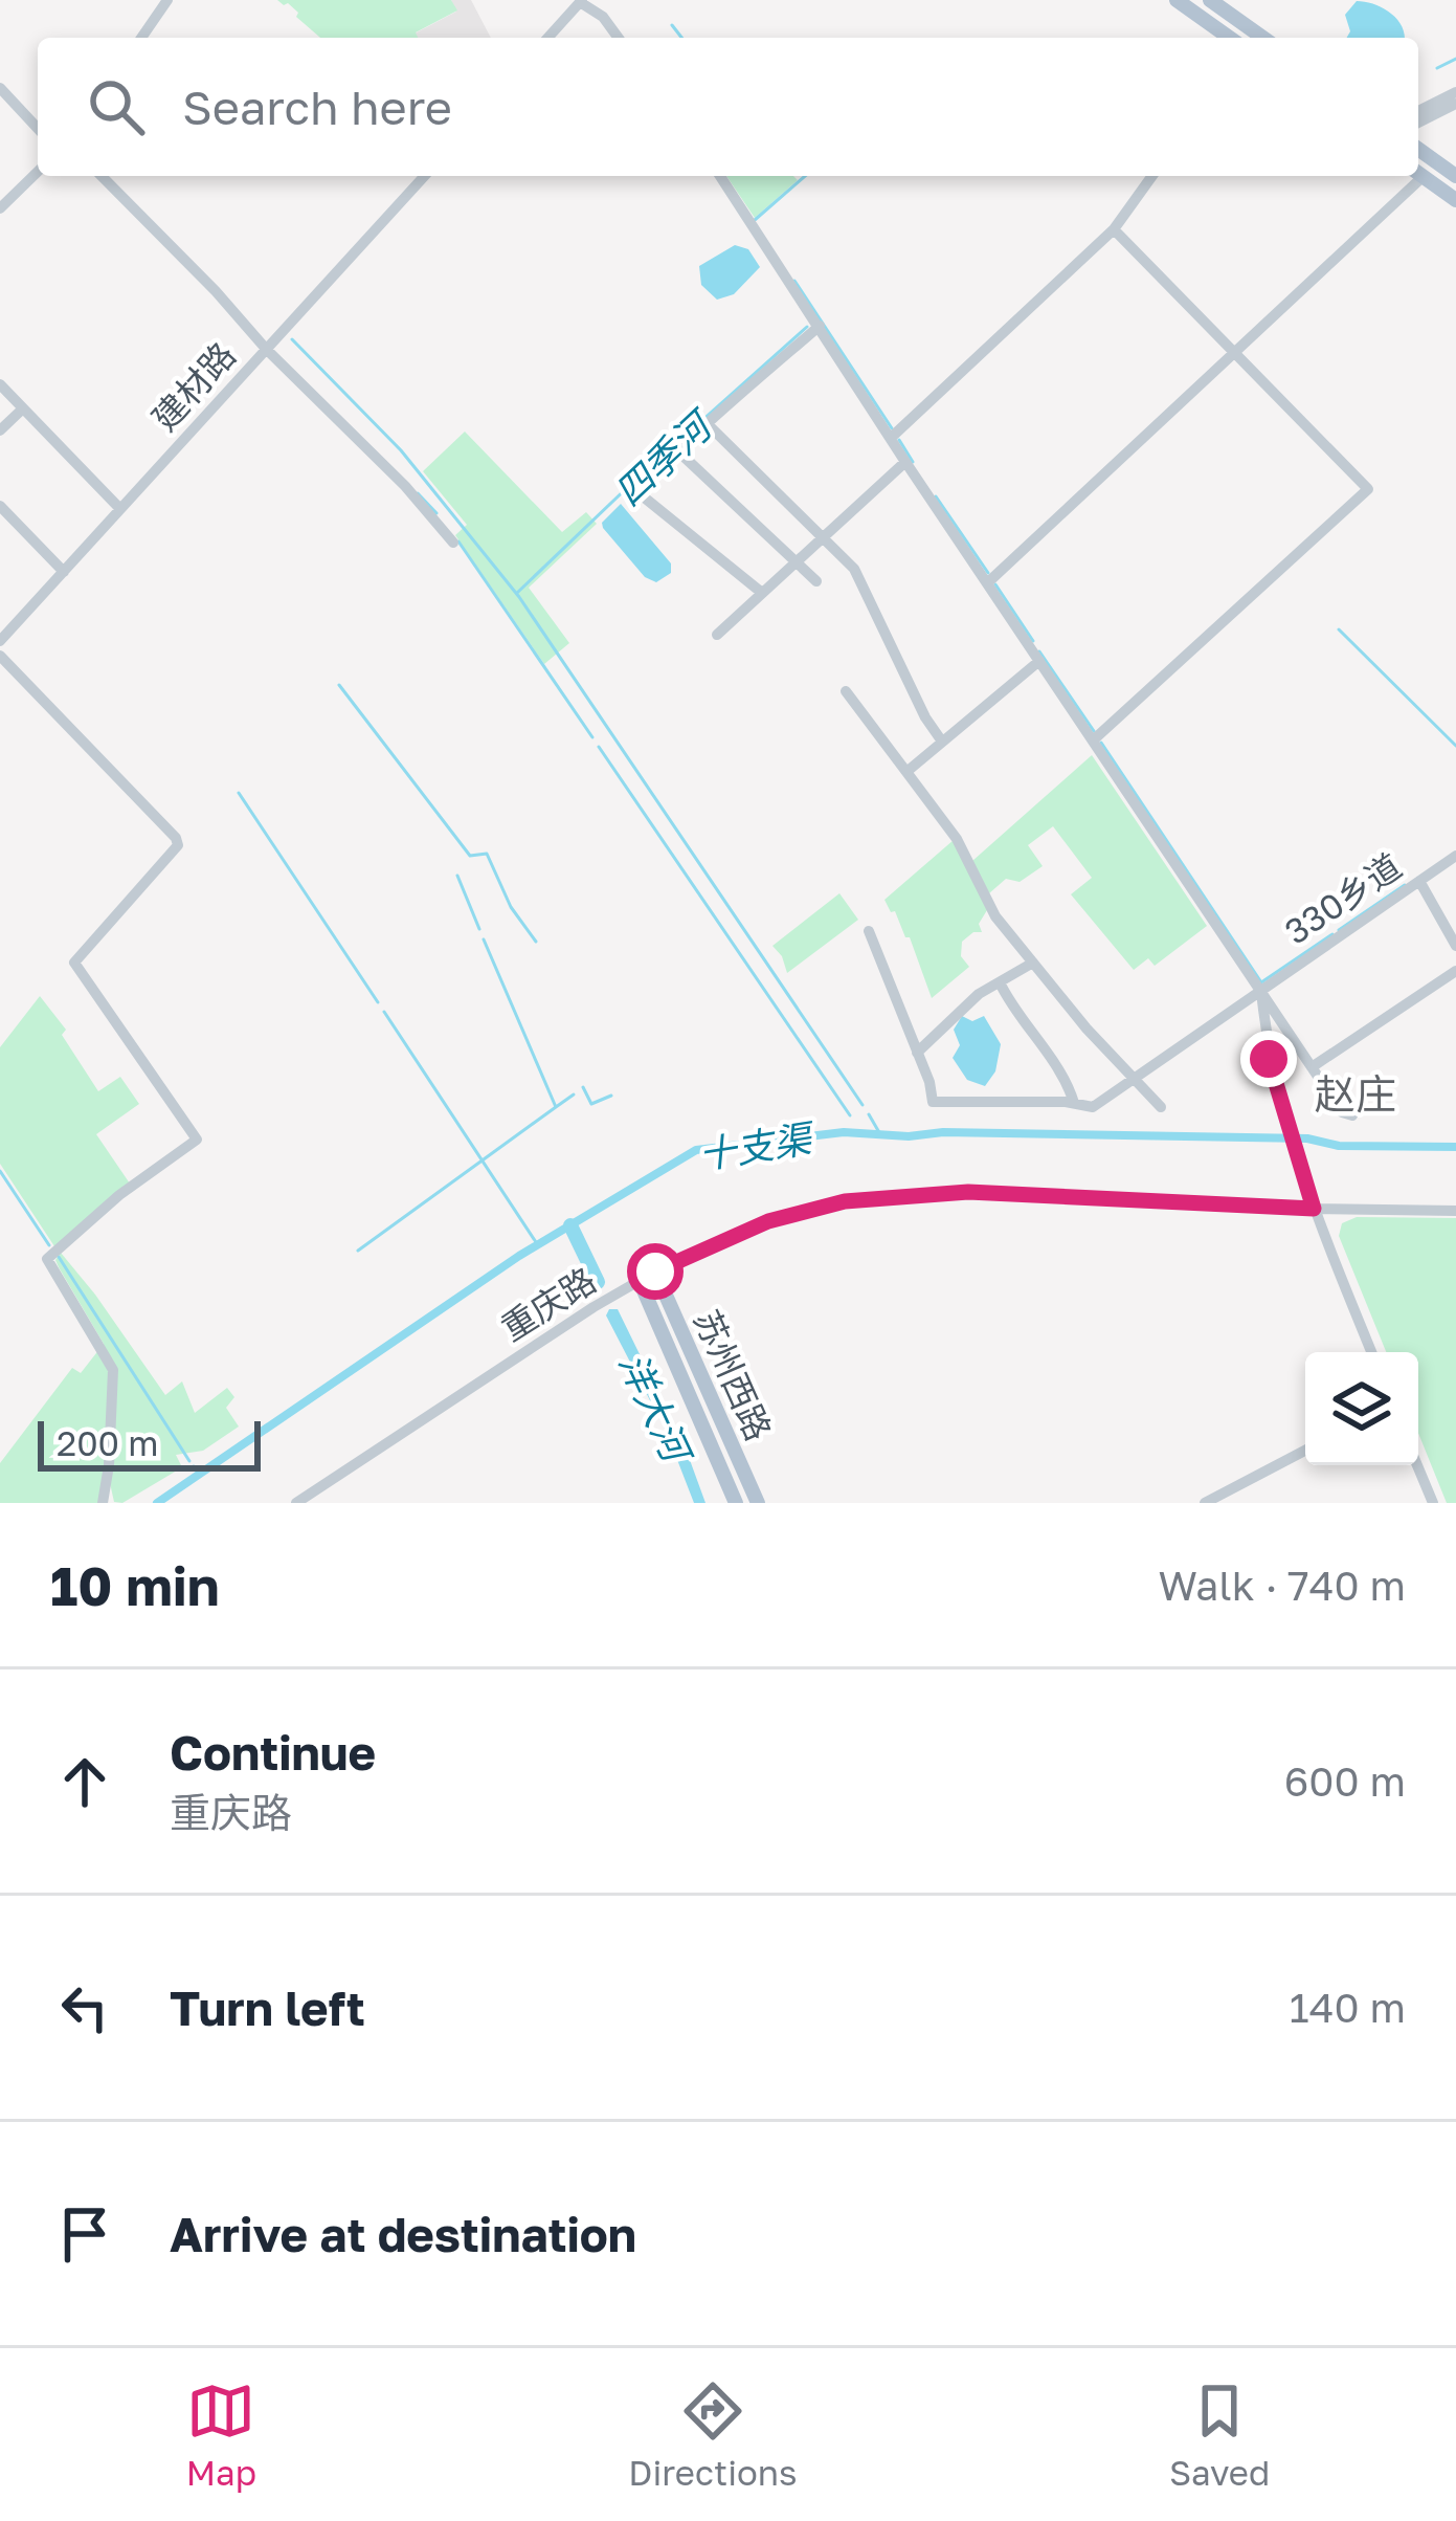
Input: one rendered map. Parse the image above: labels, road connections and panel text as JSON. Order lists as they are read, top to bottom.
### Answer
{
  "streets": {
    "main road": ["苏州西路"],
    "street": ["建材路", "330乡道", "重庆路"]
  },
  "crossings": [
    ["重庆路", "苏州西路"]
  ],
  "districts": ["赵庄"],
  "water": ["四季河", "十支渠", "洋大河"],
  "scale_bar": "200 m",
  "page": {
    "search": "Search here",
    "scale": "200 m",
    "heading": ["10 min", "Walk · 740 m"],
    "list": [
      ["Continue", "重庆路", "600 m"],
      ["Turn left", "140 m"],
      "Arrive at destination"
    ],
    "nav": ["Map", "Directions", "Saved"]
  }
}
